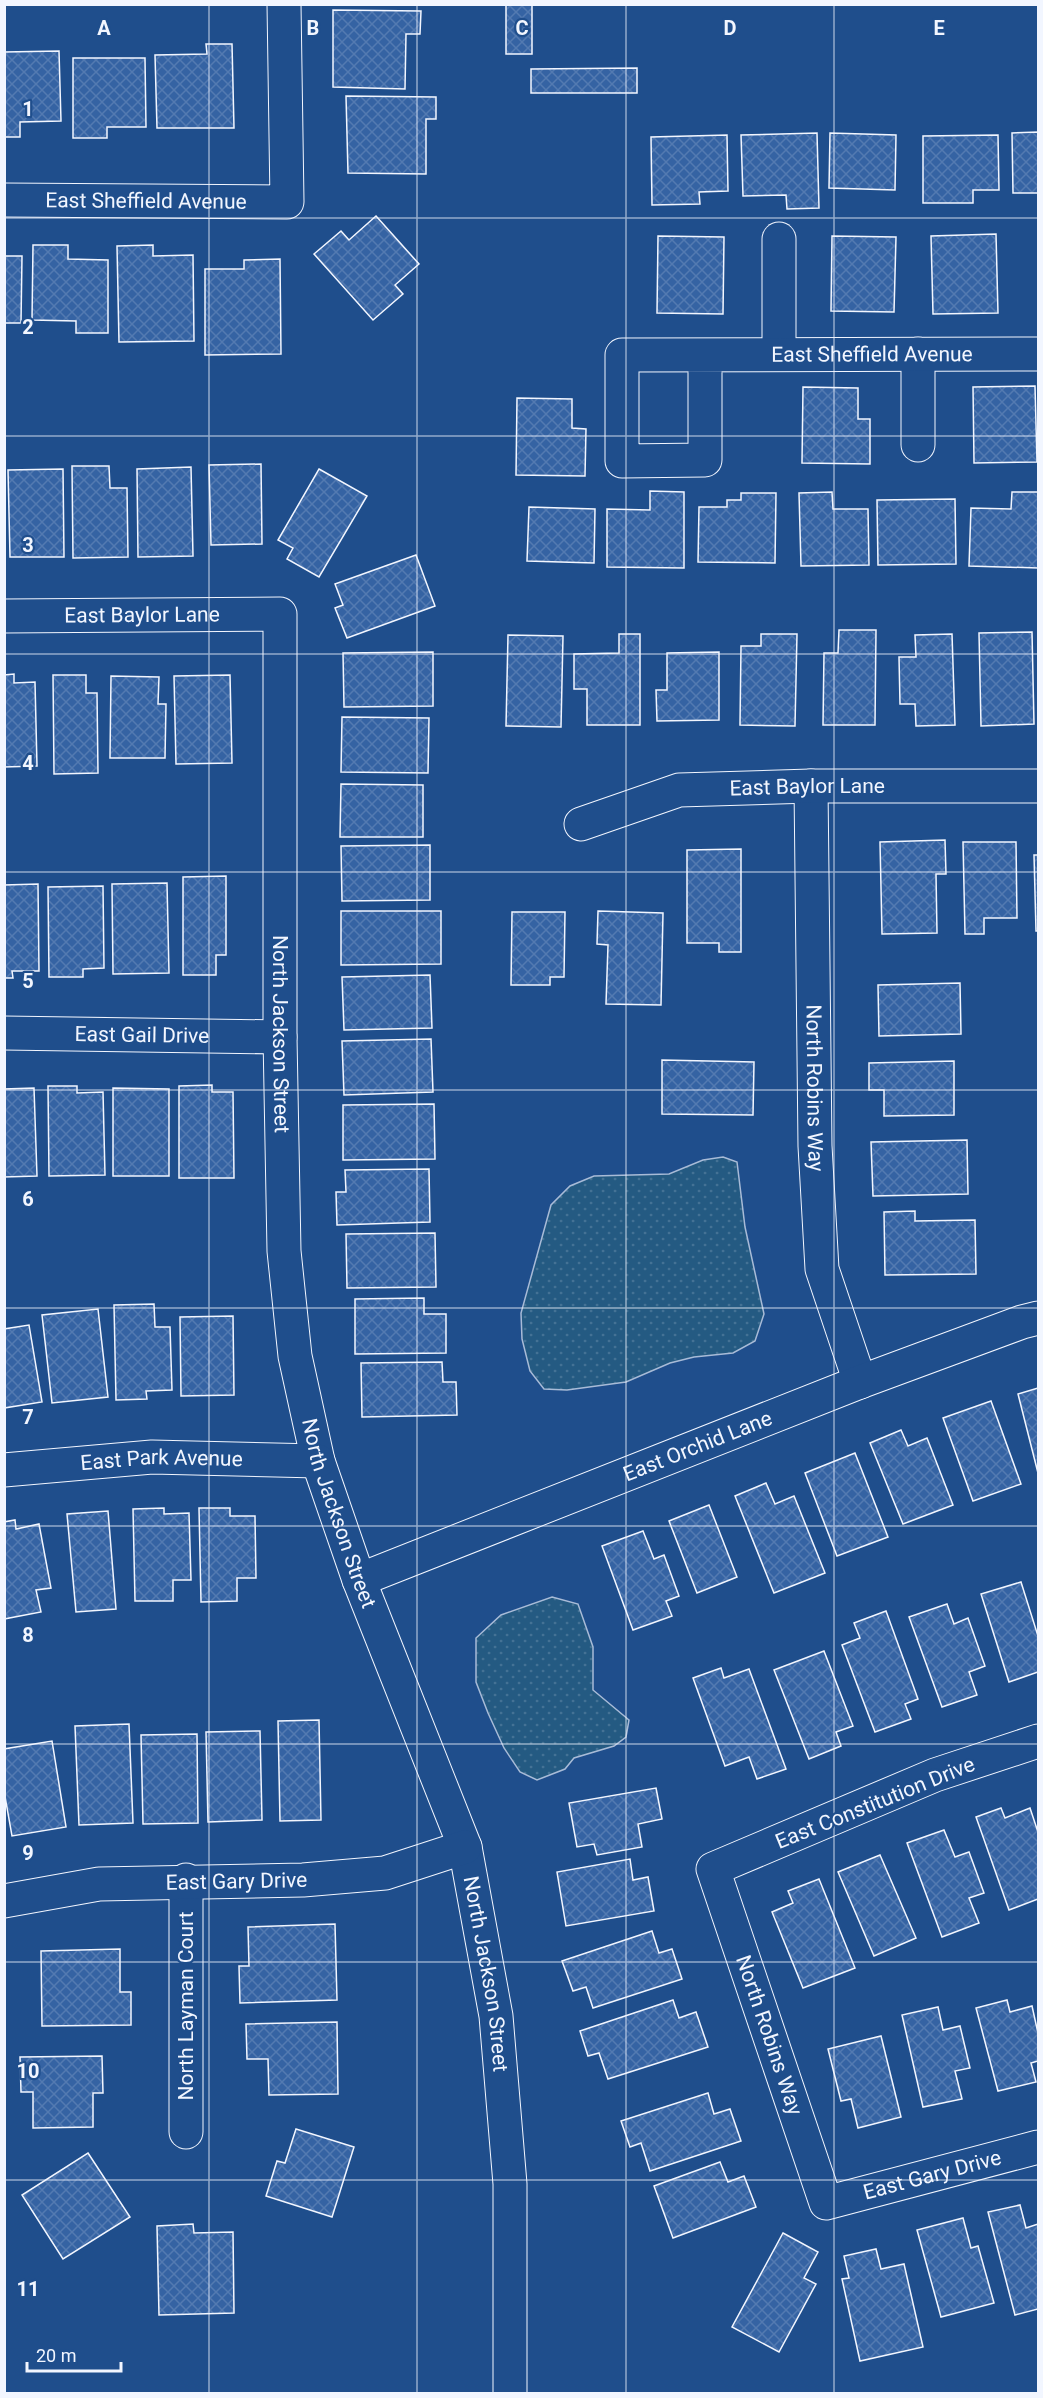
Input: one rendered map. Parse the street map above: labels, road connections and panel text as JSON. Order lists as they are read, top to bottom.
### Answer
{
  "streets": {
    "street": [
      "East Sheffield Avenue",
      "East Baylor Lane",
      "North Jackson Street",
      "East Gail Drive",
      "North Robins Way",
      "East Orchid Lane",
      "East Park Avenue",
      "East Constitution Drive",
      "East Gary Drive",
      "North Layman Court"
    ]
  },
  "crossings": [
    ["East Baylor Lane", "North Jackson Street"],
    ["East Baylor Lane", "North Robins Way"],
    ["North Jackson Street", "East Gail Drive"],
    ["North Jackson Street", "East Orchid Lane"],
    ["North Jackson Street", "East Park Avenue"],
    ["North Jackson Street", "East Gary Drive"],
    ["North Robins Way", "East Orchid Lane"],
    ["North Robins Way", "East Constitution Drive"],
    ["North Robins Way", "East Gary Drive"],
    ["East Gary Drive", "North Layman Court"]
  ],
  "scale_bar": "20 m",
  "grid": {
    "columns": [
      "A",
      "B",
      "C",
      "D",
      "E"
    ],
    "rows": [
      "1",
      "2",
      "3",
      "4",
      "5",
      "6",
      "7",
      "8",
      "9",
      "10",
      "11"
    ]
  }
}
